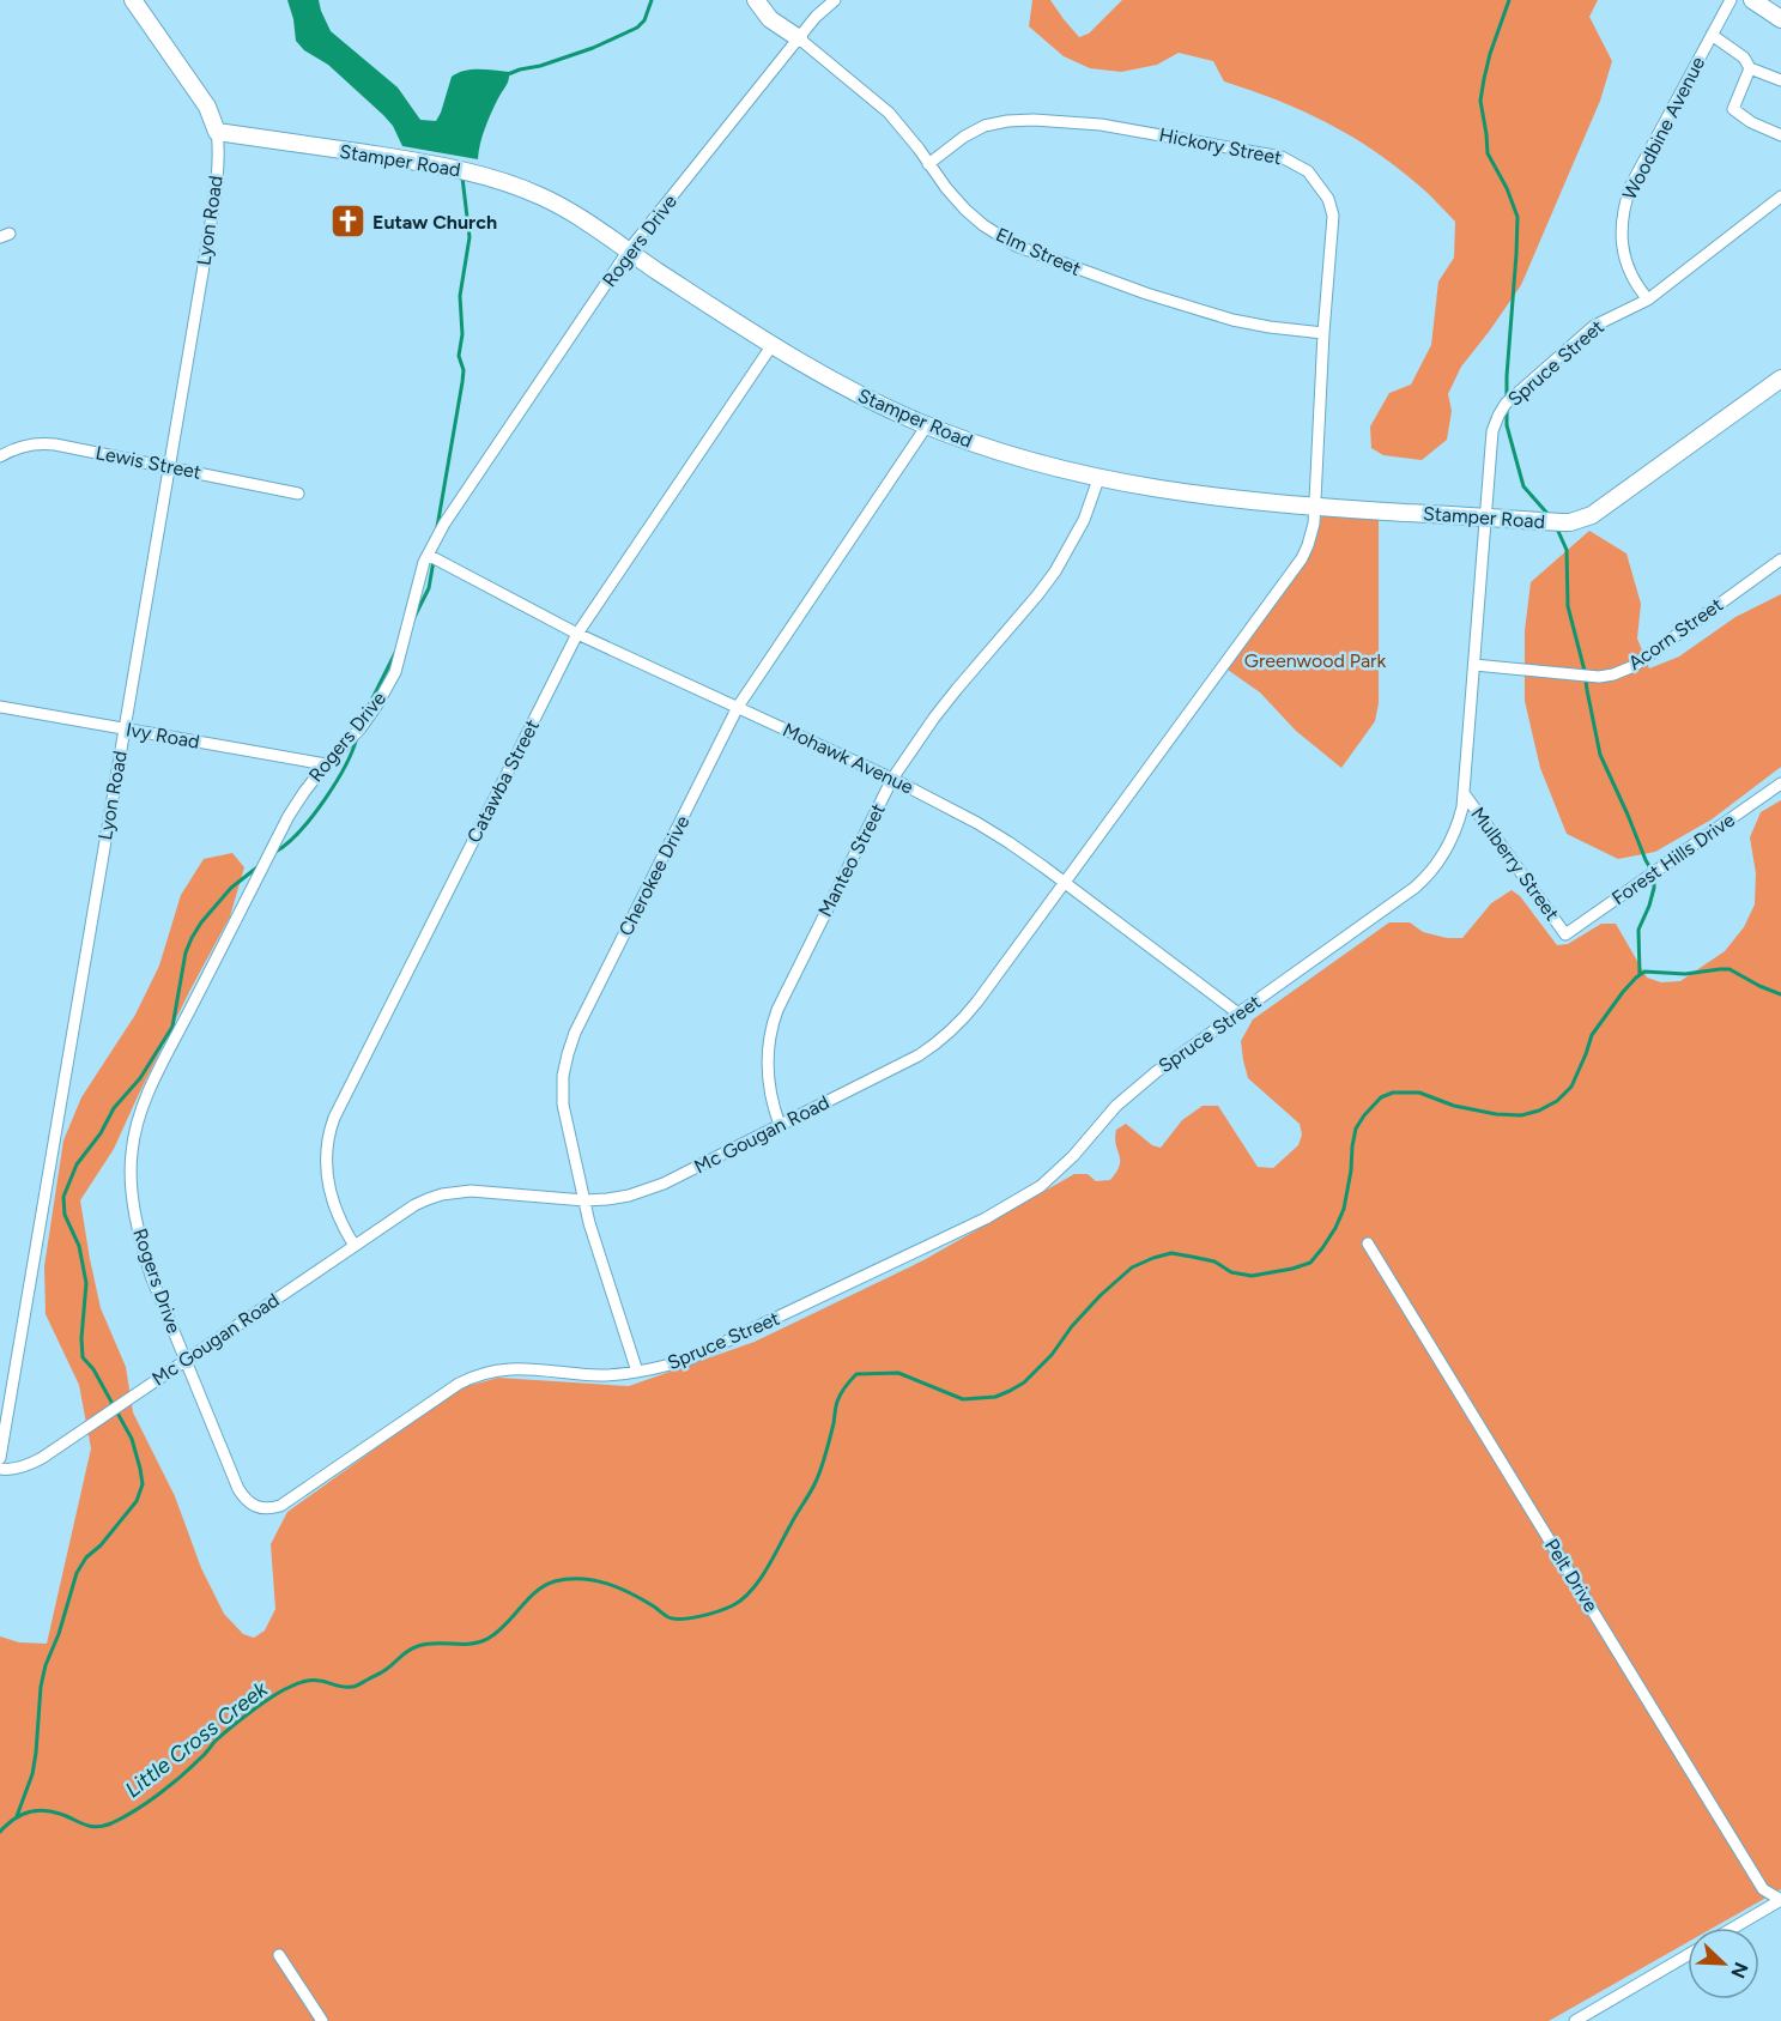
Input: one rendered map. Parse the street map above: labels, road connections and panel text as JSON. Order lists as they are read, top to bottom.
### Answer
{
  "streets": {
    "street": [
      "Woodbine Avenue",
      "Hickory Street",
      "Stamper Road",
      "Lyon Road",
      "Rogers Drive",
      "Elm Street",
      "Spruce Street",
      "Lewis Street",
      "Acorn Street",
      "Ivy Road",
      "Mohawk Avenue",
      "Catawba Street",
      "Forest Hills Drive",
      "Manteo Street",
      "Mulberry Street",
      "Cherokee Drive",
      "Mc Gougan Road",
      "Pelt Drive"
    ]
  },
  "crossings": [
    ["Woodbine Avenue", "Spruce Street"],
    ["Hickory Street", "Stamper Road"],
    ["Hickory Street", "Elm Street"],
    ["Hickory Street", "Mc Gougan Road"],
    ["Stamper Road", "Lyon Road"],
    ["Stamper Road", "Rogers Drive"],
    ["Stamper Road", "Spruce Street"],
    ["Stamper Road", "Catawba Street"],
    ["Stamper Road", "Manteo Street"],
    ["Stamper Road", "Cherokee Drive"],
    ["Stamper Road", "Mc Gougan Road"],
    ["Lyon Road", "Lewis Street"],
    ["Lyon Road", "Ivy Road"],
    ["Rogers Drive", "Elm Street"],
    ["Rogers Drive", "Spruce Street"],
    ["Rogers Drive", "Ivy Road"],
    ["Rogers Drive", "Mohawk Avenue"],
    ["Rogers Drive", "Mc Gougan Road"],
    ["Spruce Street", "Acorn Street"],
    ["Spruce Street", "Mohawk Avenue"],
    ["Spruce Street", "Mulberry Street"],
    ["Spruce Street", "Cherokee Drive"],
    ["Mohawk Avenue", "Catawba Street"],
    ["Mohawk Avenue", "Manteo Street"],
    ["Mohawk Avenue", "Cherokee Drive"],
    ["Mohawk Avenue", "Mc Gougan Road"],
    ["Catawba Street", "Mc Gougan Road"],
    ["Forest Hills Drive", "Mulberry Street"],
    ["Manteo Street", "Mc Gougan Road"],
    ["Cherokee Drive", "Mc Gougan Road"]
  ],
  "water": ["Little Cross Creek"],
  "parks": ["Greenwood Park"],
  "places": {
    "church": ["Eutaw Church"]
  },
  "north": "bottom right"
}
